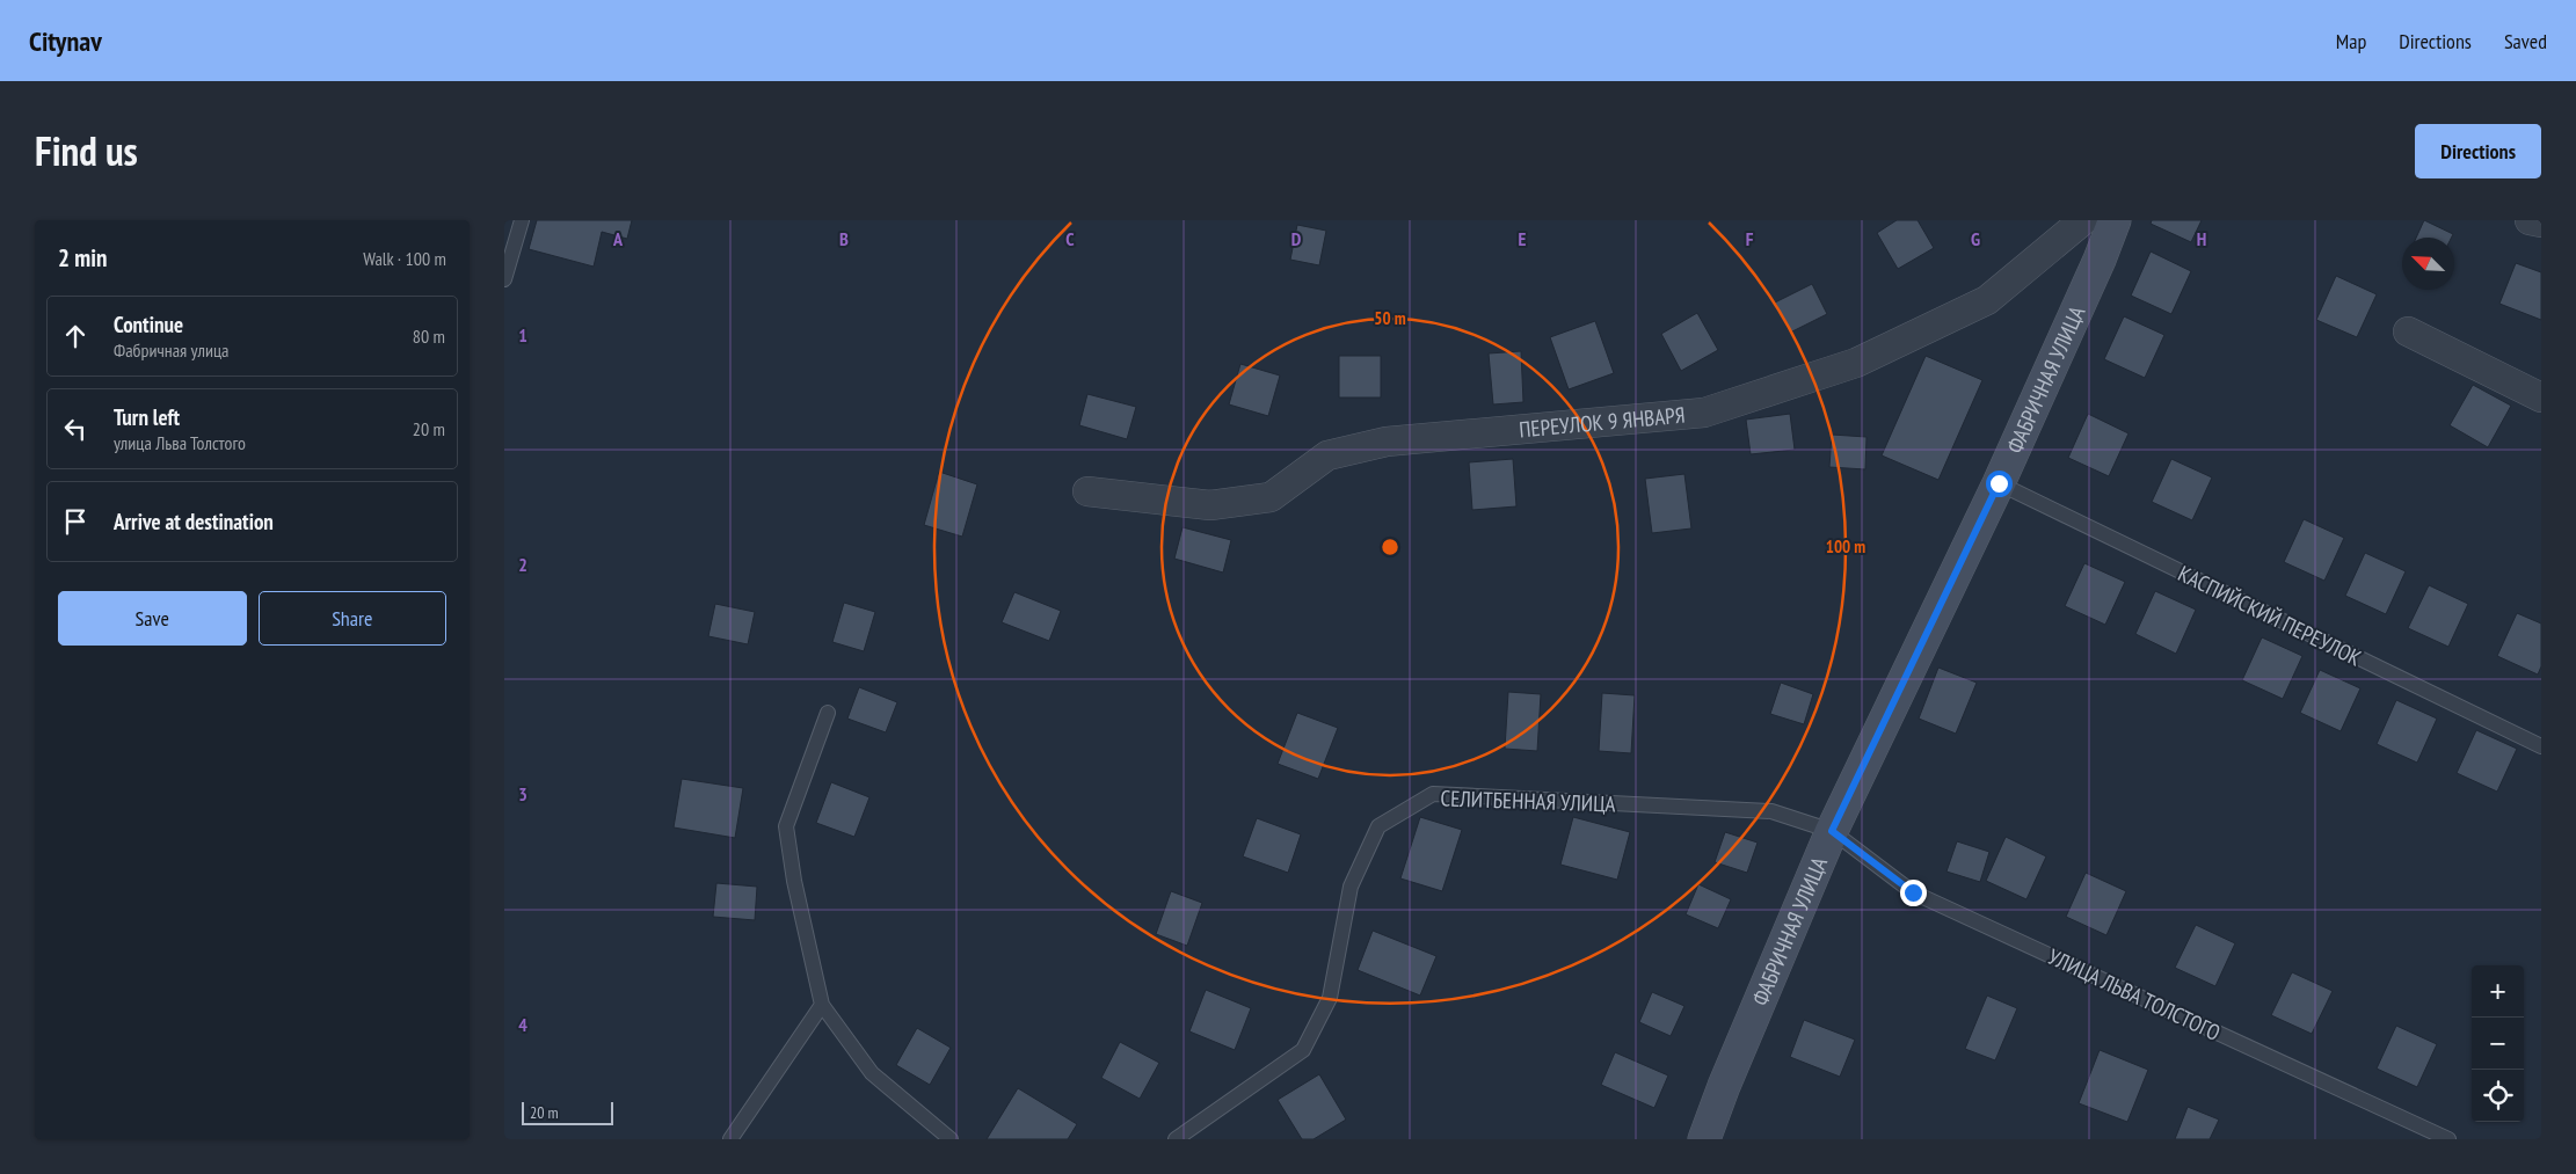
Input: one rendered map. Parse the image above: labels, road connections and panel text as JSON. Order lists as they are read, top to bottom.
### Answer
{
  "streets": {
    "street": ["ФАБРИЧНАЯ УЛИЦА", "ПЕРЕУЛОК 9 ЯНВАРЯ"],
    "lane": ["КАСПИЙСКИЙ ПЕРЕУЛОК", "СЕЛИТБЕННАЯ УЛИЦА", "УЛИЦА ЛЬВА ТОЛСТОГО"]
  },
  "crossings": [
    ["ФАБРИЧНАЯ УЛИЦА", "КАСПИЙСКИЙ ПЕРЕУЛОК"],
    ["ФАБРИЧНАЯ УЛИЦА", "СЕЛИТБЕННАЯ УЛИЦА"],
    ["ФАБРИЧНАЯ УЛИЦА", "УЛИЦА ЛЬВА ТОЛСТОГО"],
    ["СЕЛИТБЕННАЯ УЛИЦА", "УЛИЦА ЛЬВА ТОЛСТОГО"]
  ],
  "scale_bar": "20 m",
  "north": "top left",
  "page": {
    "header": "Citynav",
    "nav": ["Map", "Directions", "Saved"],
    "title": "Find us",
    "buttons": [
      "Directions",
      ["Save", "Share"]
    ],
    "heading": ["2 min", "Walk · 100 m"],
    "list": [
      ["Continue", "Фабричная улица", "80 m"],
      ["Turn left", "улица Льва Толстого", "20 m"],
      "Arrive at destination"
    ],
    "map_buttons": ["+", "−"],
    "scale": "20 m"
  },
  "grid": {
    "columns": [
      "A",
      "B",
      "C",
      "D",
      "E",
      "F",
      "G",
      "H"
    ],
    "rows": [
      "1",
      "2",
      "3",
      "4"
    ]
  },
  "rings": ["50 m", "100 m"]
}
